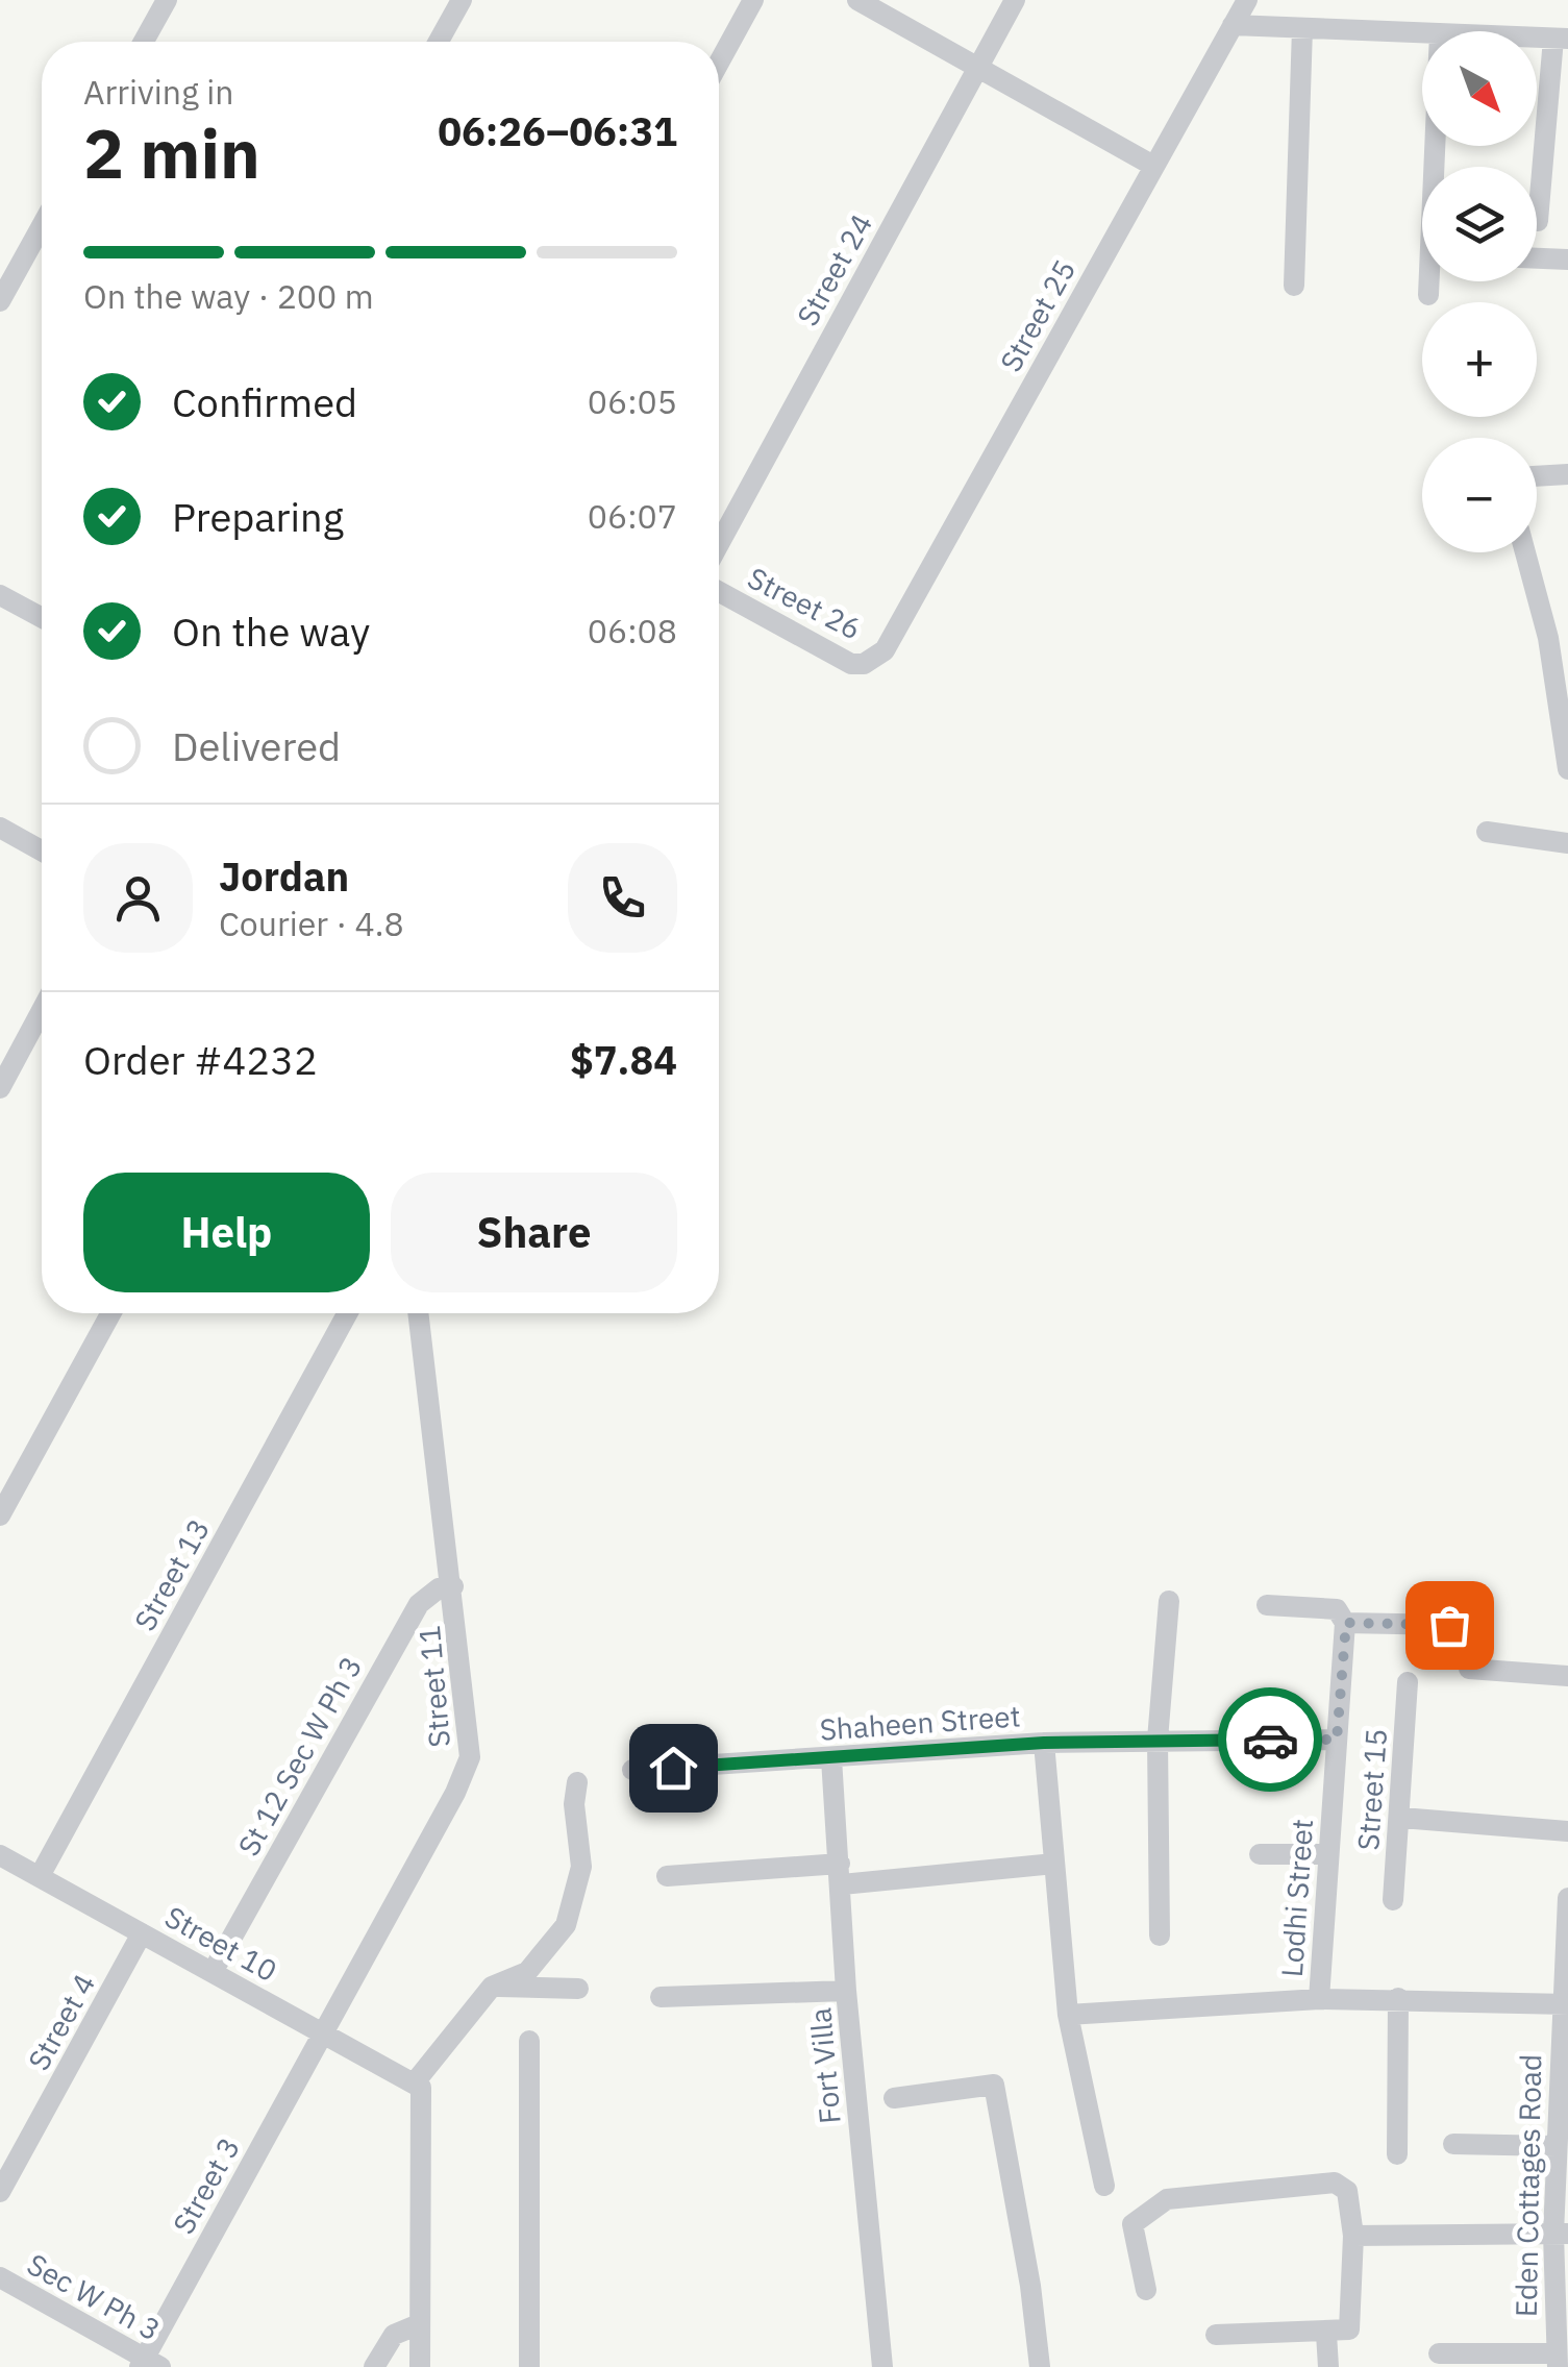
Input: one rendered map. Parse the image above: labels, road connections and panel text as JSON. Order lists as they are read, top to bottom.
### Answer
{
  "streets": {
    "street": [
      "Street 24",
      "Street 25",
      "Street 26",
      "Street 13",
      "Street 11",
      "Shaheen Street",
      "St 12 Sec W Ph 3",
      "Street 15",
      "Lodhi Street",
      "Street 10",
      "Street 4",
      "Fort Villa",
      "Street 3",
      "Eden Cottages Road",
      "Sec W Ph 3"
    ]
  },
  "crossings": [
    ["Street 25", "Street 26"],
    ["Street 13", "Street 10"],
    ["Street 11", "St 12 Sec W Ph 3"],
    ["Street 11", "Street 10"],
    ["Street 11", "Street 3"],
    ["Shaheen Street", "Lodhi Street"],
    ["Shaheen Street", "Fort Villa"],
    ["St 12 Sec W Ph 3", "Street 10"],
    ["Street 10", "Street 4"],
    ["Street 10", "Street 3"],
    ["Street 3", "Sec W Ph 3"]
  ],
  "north": "bottom right",
  "page": {
    "map_buttons": ["+", "−"],
    "heading": ["2 min", "Arriving in", "06:26–06:31"],
    "panel": [
      "Jordan",
      "Courier · 4.8",
      "Order #4232",
      "$7.84"
    ],
    "bar": "On the way · 200 m",
    "list": [
      ["Confirmed", "06:05"],
      ["Preparing", "06:07"],
      ["On the way", "06:08"],
      "Delivered"
    ],
    "buttons": ["Help", "Share"]
  }
}
